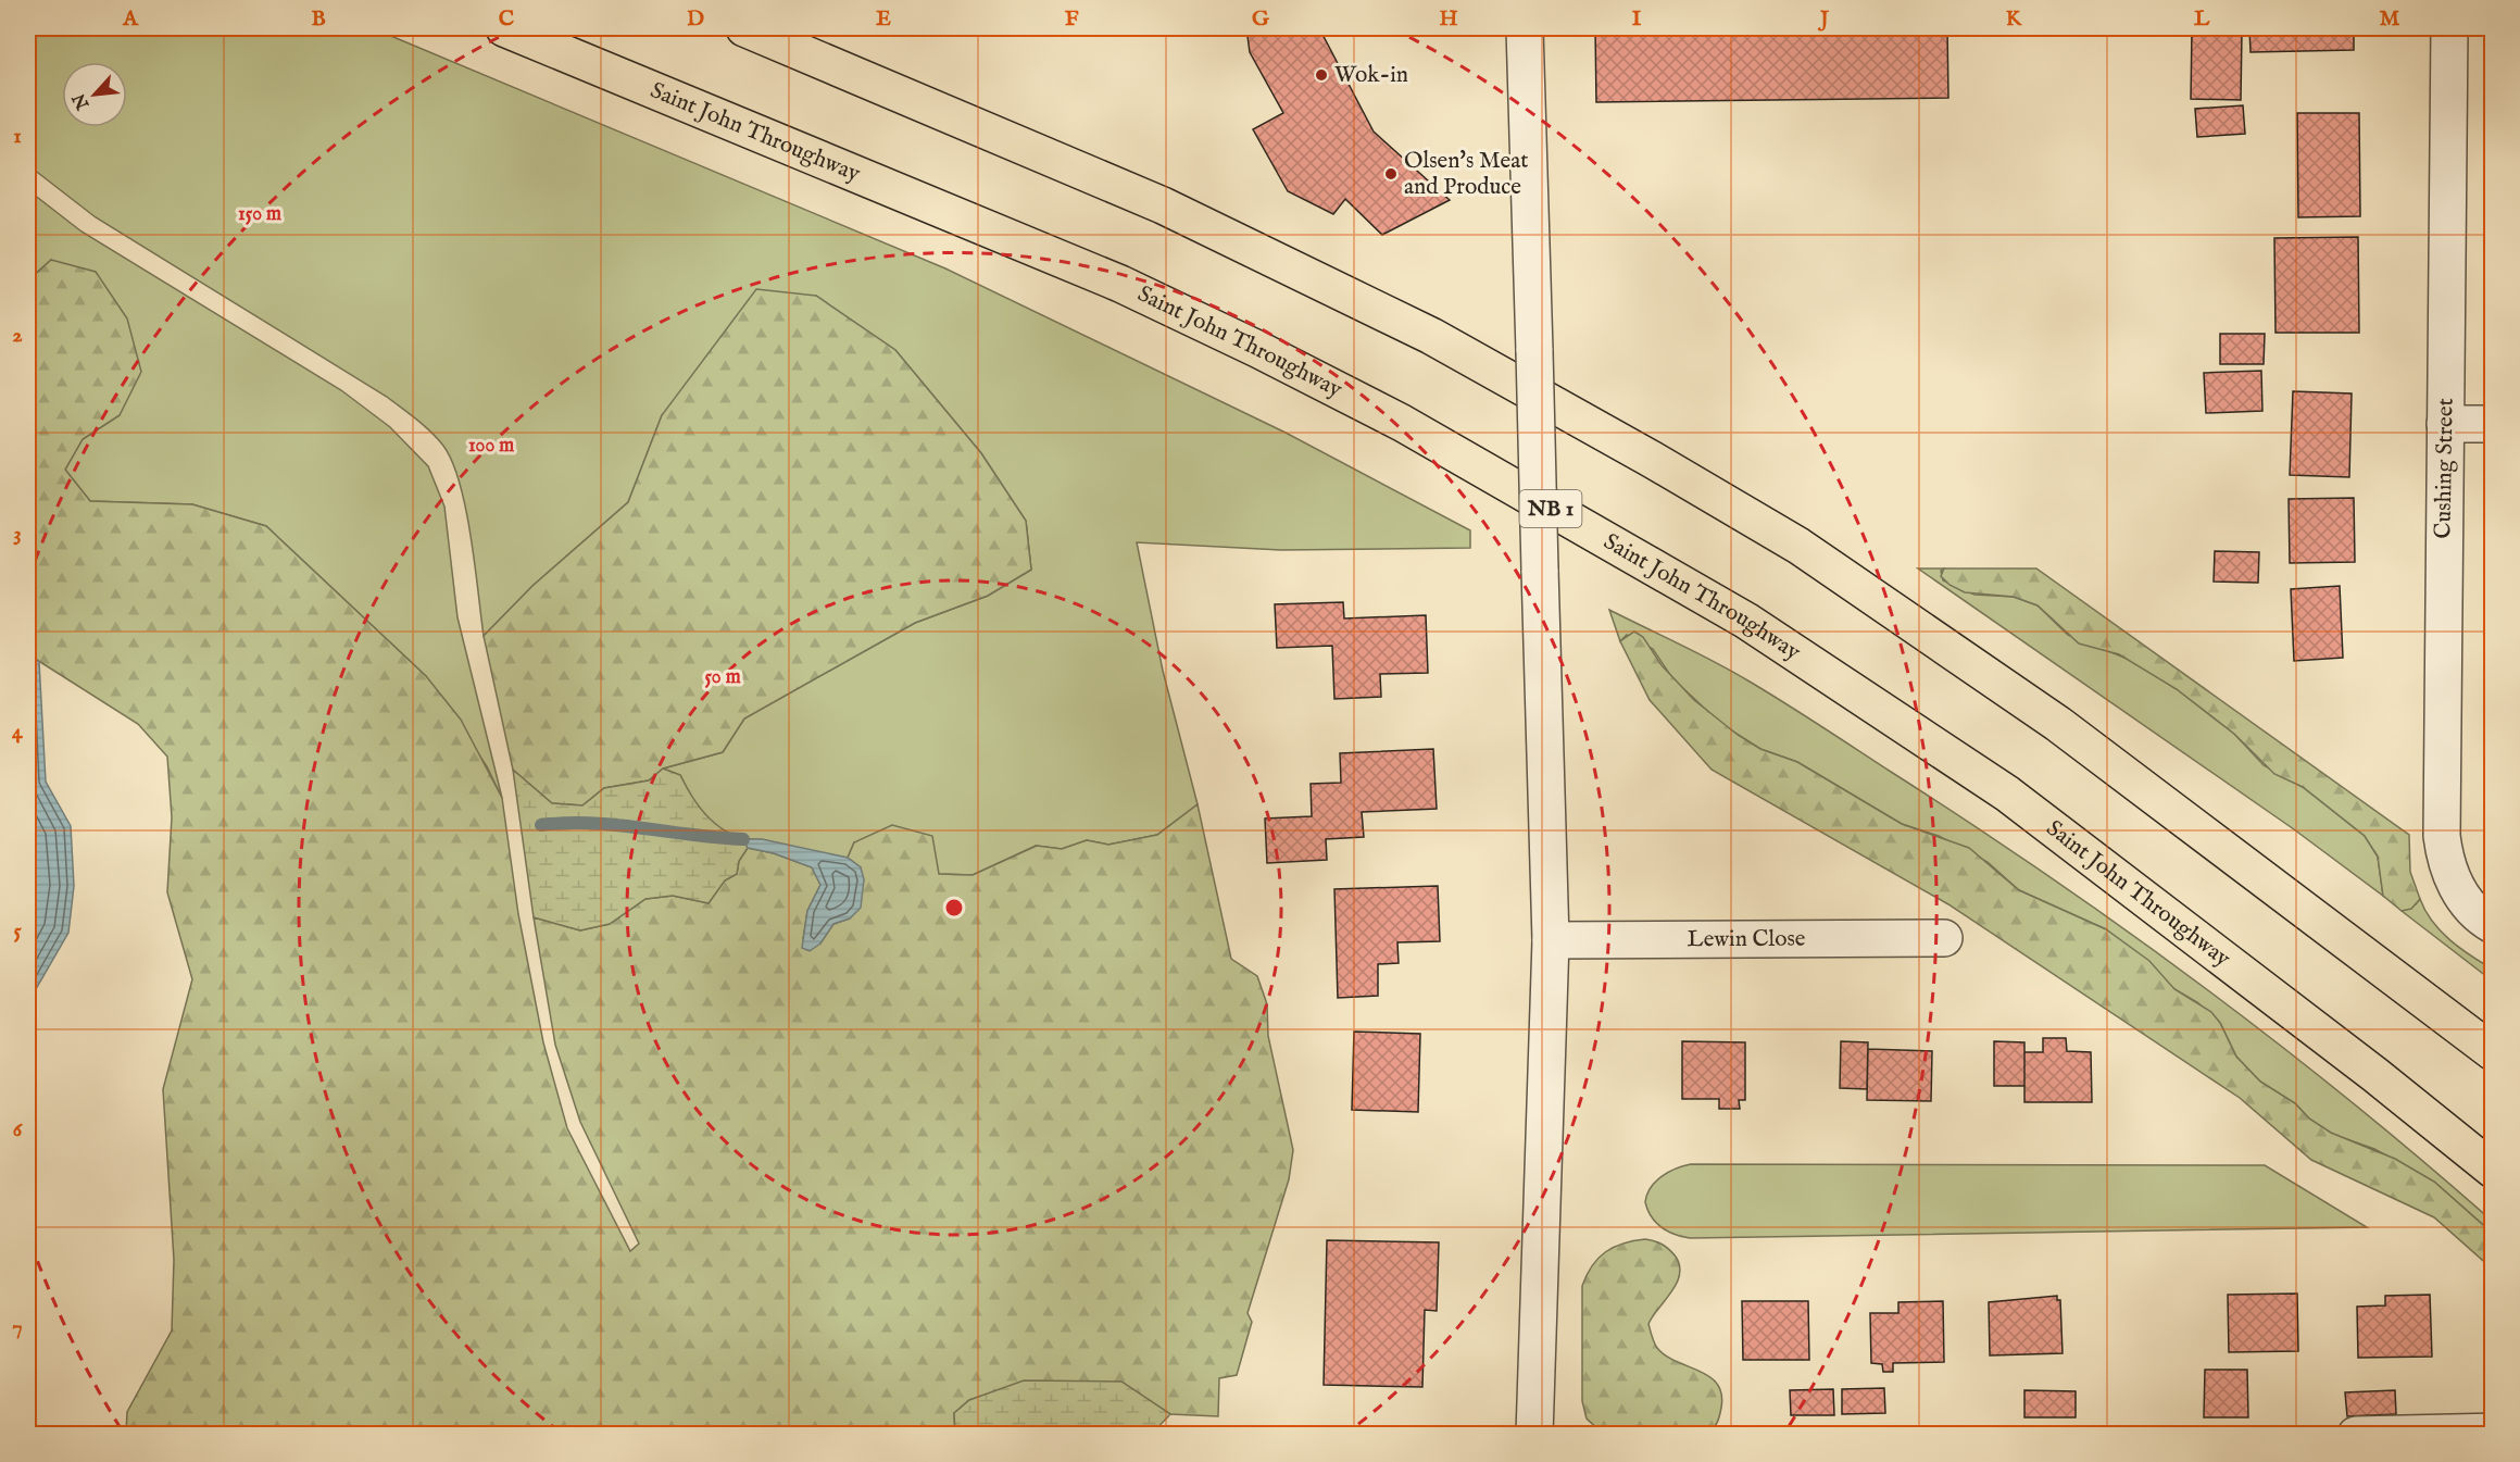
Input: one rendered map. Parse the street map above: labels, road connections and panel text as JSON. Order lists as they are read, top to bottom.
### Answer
{
  "streets": {
    "highway": ["Saint John Throughway", "NB 1"],
    "street": ["Cushing Street", "Lewin Close"]
  },
  "places": ["Wok-in", "Olsen's Meat and Produce"],
  "north": "bottom left",
  "grid": {
    "columns": [
      "A",
      "B",
      "C",
      "D",
      "E",
      "F",
      "G",
      "H",
      "I",
      "J",
      "K",
      "L",
      "M"
    ],
    "rows": [
      "1",
      "2",
      "3",
      "4",
      "5",
      "6",
      "7"
    ]
  },
  "rings": ["150 m", "100 m", "50 m"]
}
